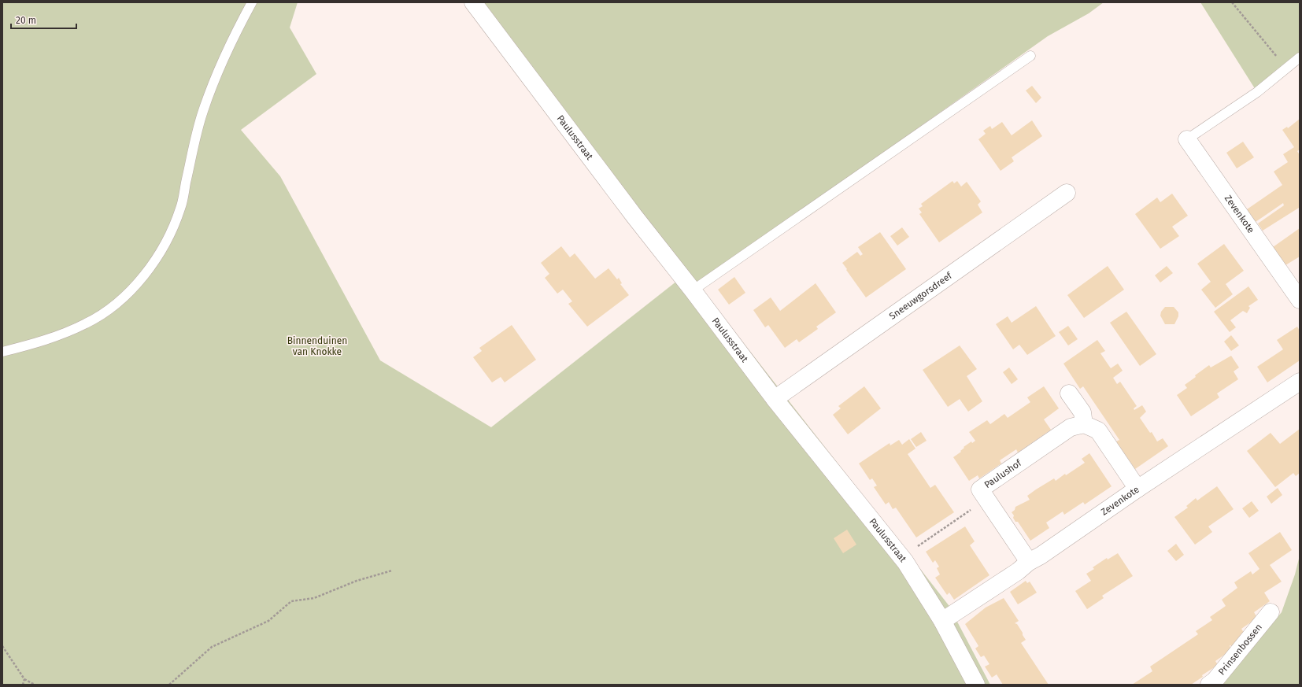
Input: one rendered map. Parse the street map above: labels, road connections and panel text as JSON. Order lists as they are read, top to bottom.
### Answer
{
  "streets": {
    "street": [
      "Paulusstraat",
      "Zevenkote",
      "Sneeuwgorsdreef",
      "Paulushof",
      "Prinsenbossen"
    ]
  },
  "crossings": [
    ["Paulusstraat", "Zevenkote"],
    ["Paulusstraat", "Sneeuwgorsdreef"],
    ["Zevenkote", "Paulushof"]
  ],
  "parks": ["Binnenduinen van Knokke"],
  "scale_bar": "20 m"
}
